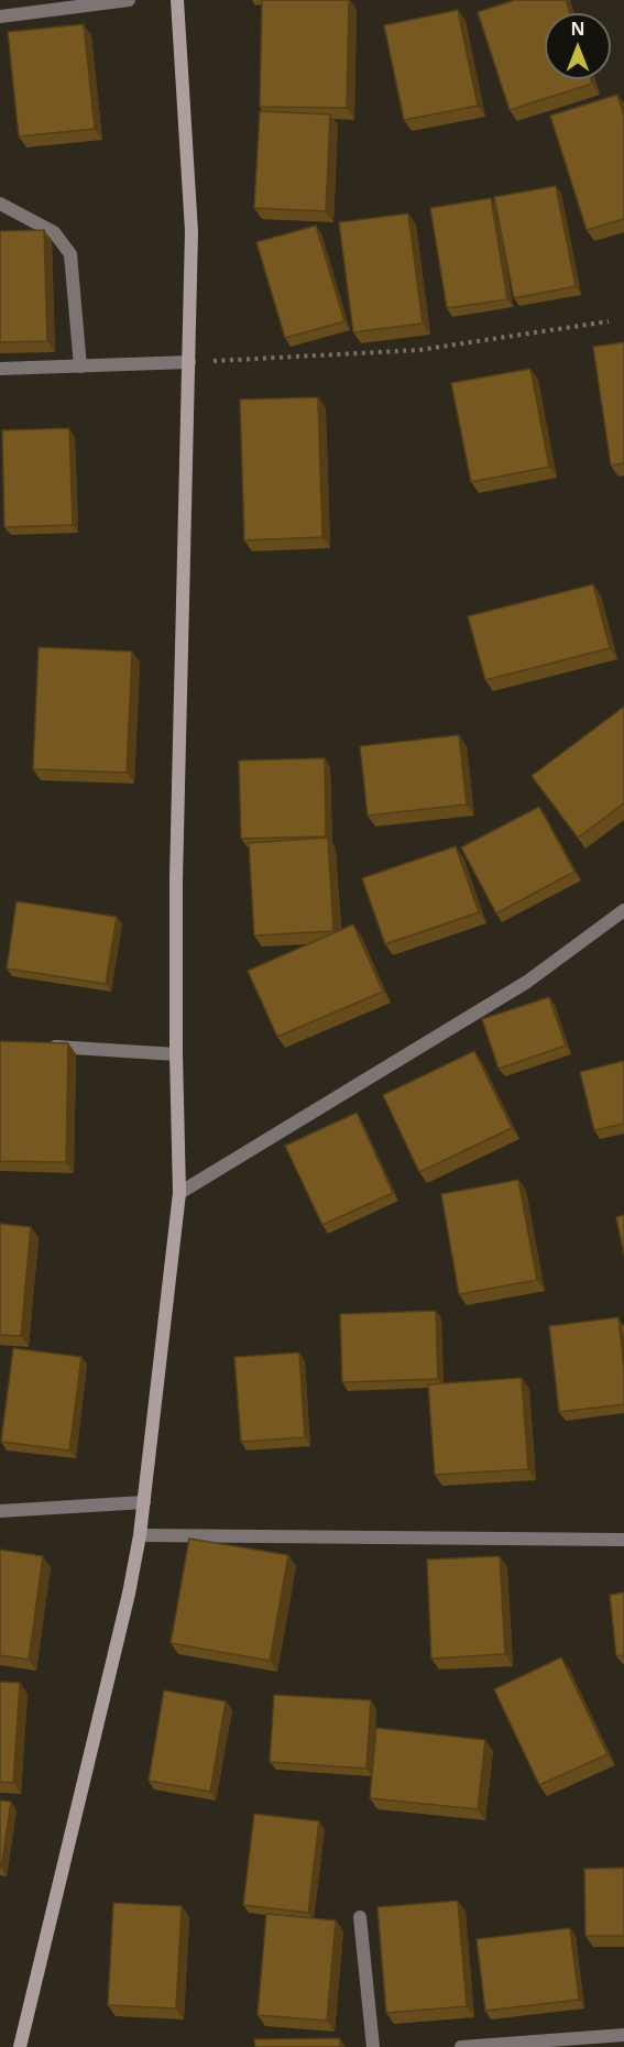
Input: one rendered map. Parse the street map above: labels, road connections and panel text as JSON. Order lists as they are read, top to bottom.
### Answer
{
  "north": "top"
}
